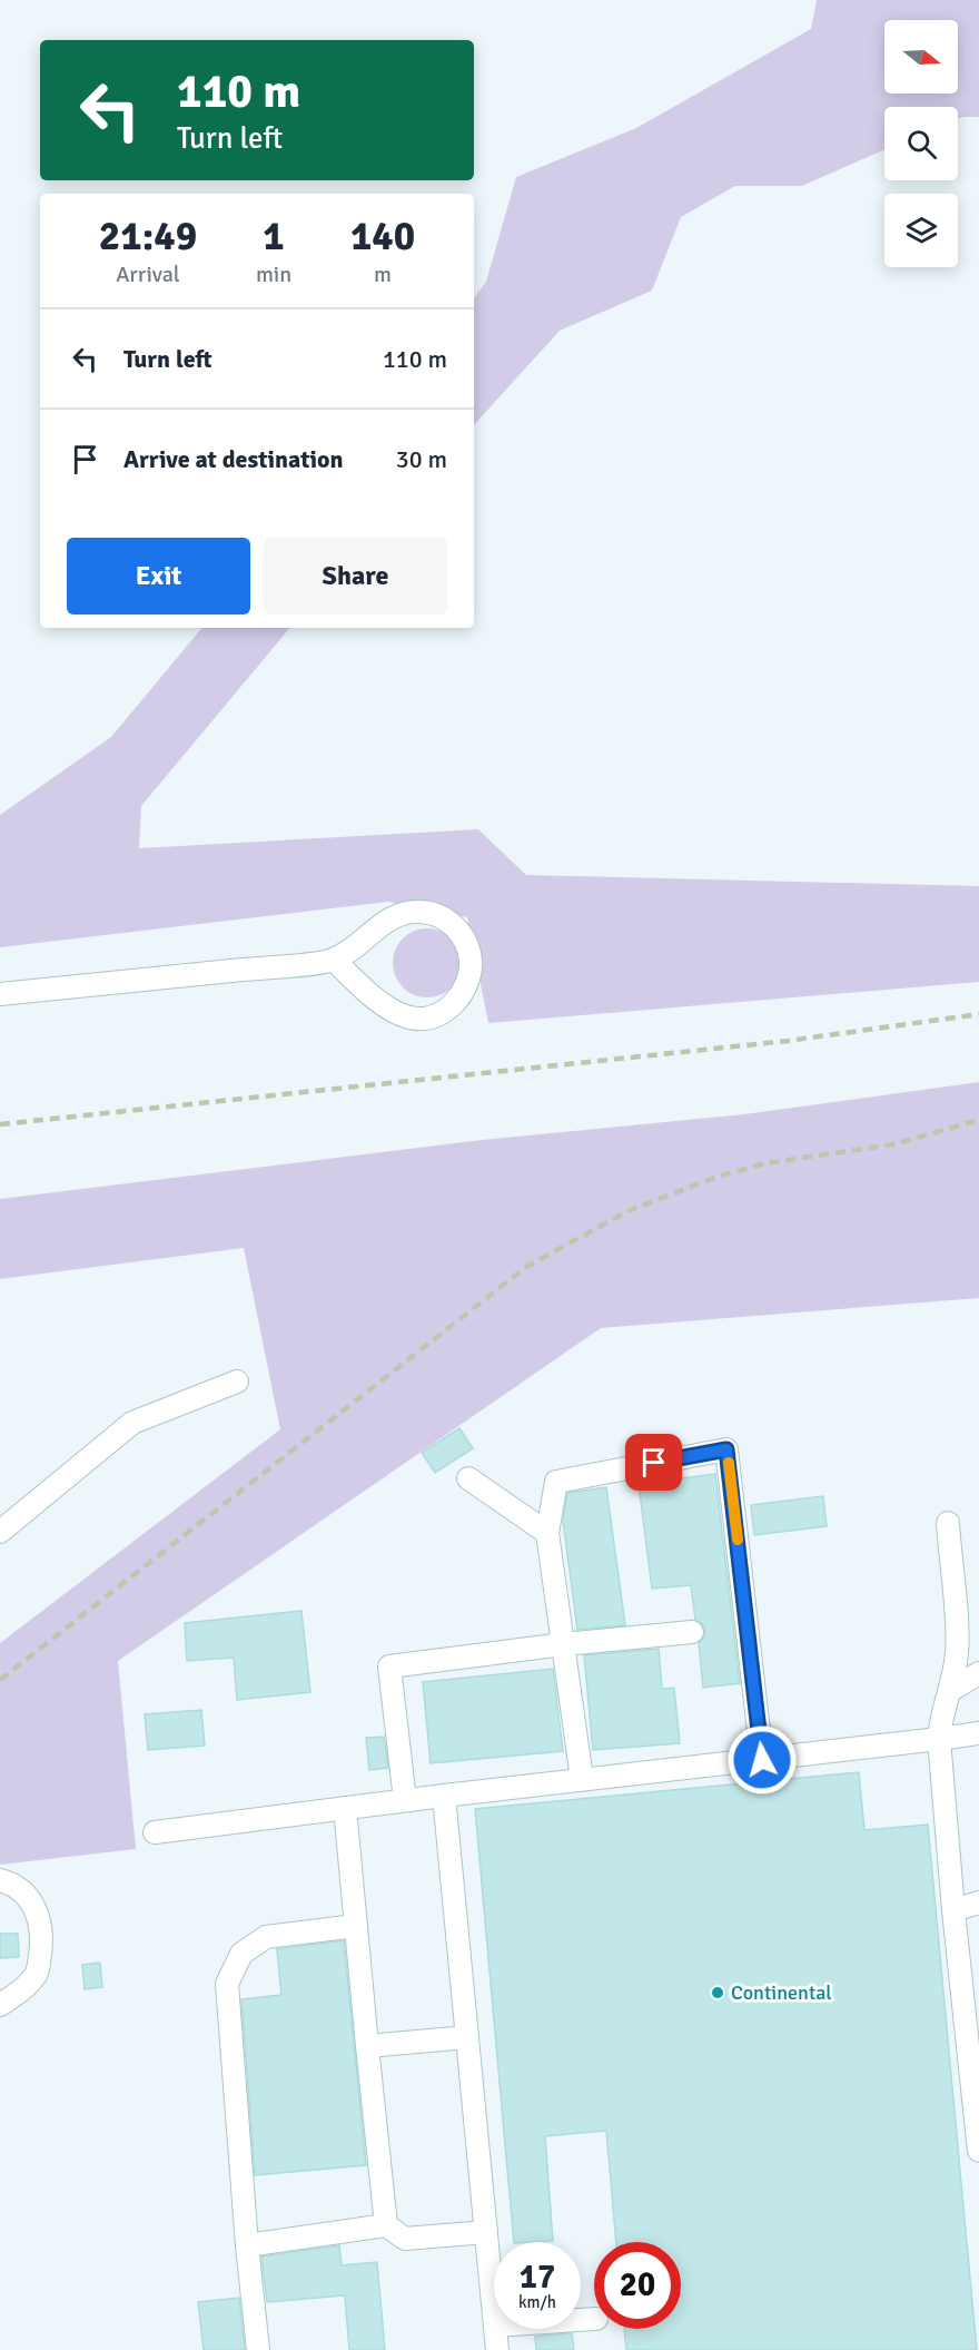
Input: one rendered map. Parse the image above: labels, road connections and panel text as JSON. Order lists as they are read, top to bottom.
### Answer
{
  "places": ["Continental"],
  "north": "right",
  "page": {
    "turn": ["110 m", "Turn left"],
    "eta": [
      "21:49",
      "Arrival",
      "1",
      "min",
      "140",
      "m"
    ],
    "list": [
      {
        "name": "Turn left",
        "value": "110 m"
      },
      {
        "name": "Arrive at destination",
        "value": "30 m"
      }
    ],
    "buttons": ["Exit", "Share"],
    "speed": "17 km/h",
    "limit": "20"
  }
}
